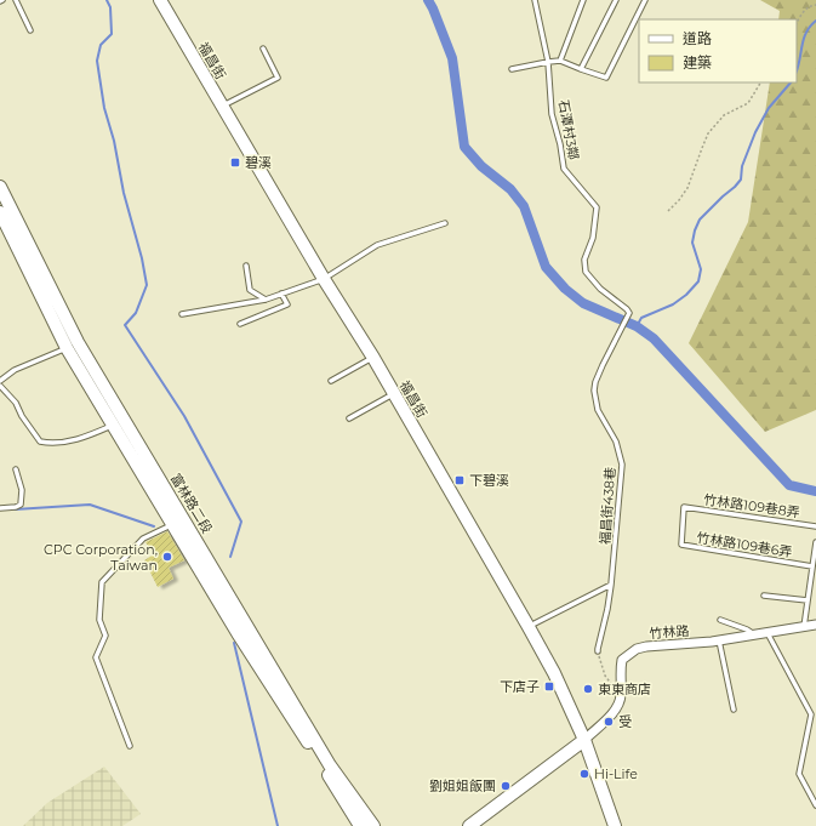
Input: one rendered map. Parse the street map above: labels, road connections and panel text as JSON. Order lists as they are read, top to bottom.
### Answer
{
  "streets": {
    "main road": ["福昌街", "富林路二段"],
    "street": ["竹林路"],
    "lane": [
      "石潭村3鄰",
      "福昌街438巷",
      "竹林路109巷8弄",
      "竹林路109巷6弄"
    ]
  },
  "crossings": [
    ["福昌街", "竹林路"],
    ["石潭村3鄰", "福昌街438巷"],
    ["竹林路109巷8弄", "竹林路109巷6弄"]
  ],
  "places": {
    "transit": ["碧溪", "下碧溪", "下店子"],
    "other": [
      "CPC Corporation, Taiwan",
      "東東商店",
      "受",
      "Hi-Life",
      "劉姐姐飯團"
    ]
  },
  "legend": ["道路", "建築"]
}
